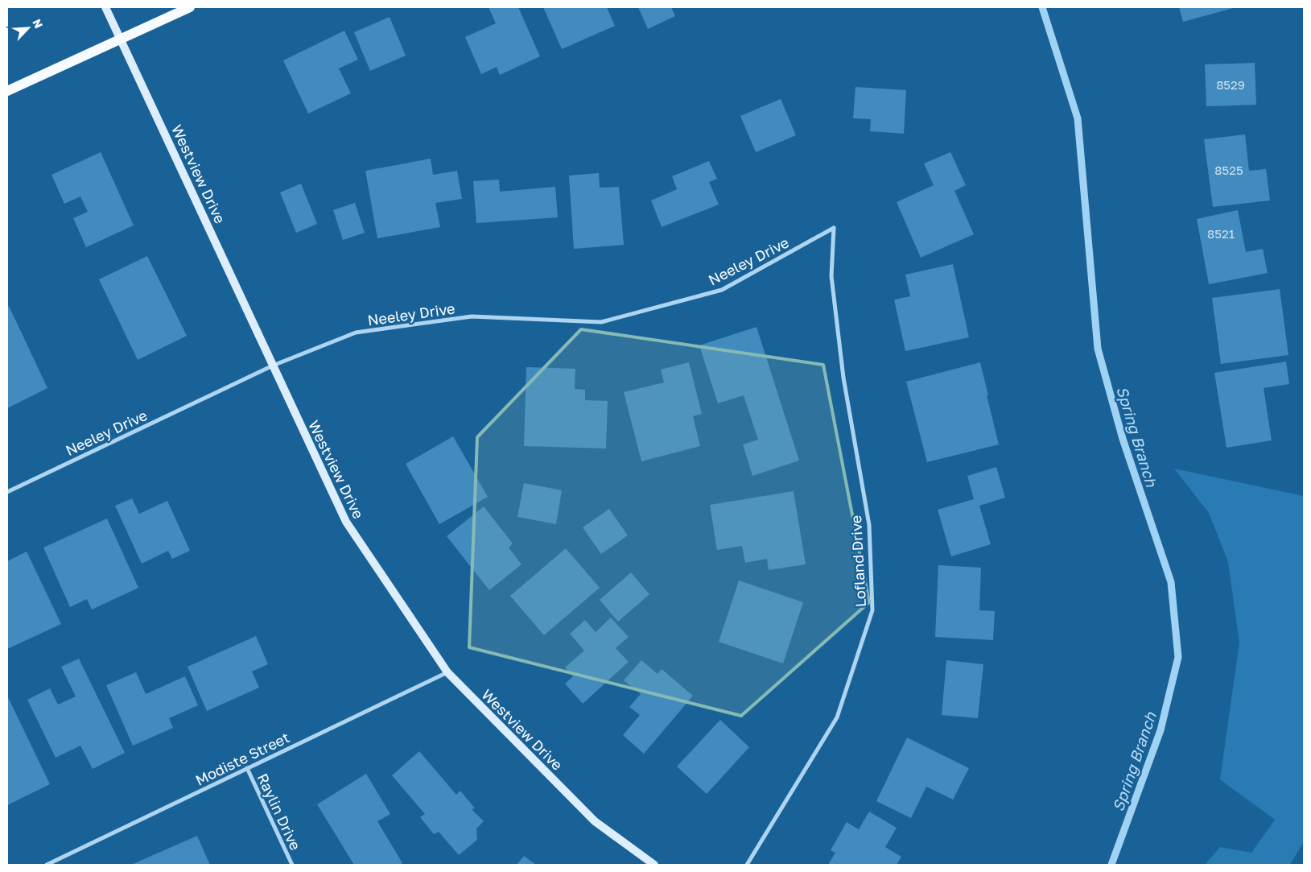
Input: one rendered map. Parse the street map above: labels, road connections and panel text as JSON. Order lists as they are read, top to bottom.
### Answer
{
  "streets": {
    "main road": ["Westview Drive"],
    "street": [
      "Neeley Drive",
      "Lofland Drive",
      "Modiste Street",
      "Raylin Drive"
    ]
  },
  "crossings": [
    ["Westview Drive", "Neeley Drive"],
    ["Westview Drive", "Modiste Street"],
    ["Neeley Drive", "Lofland Drive"],
    ["Modiste Street", "Raylin Drive"]
  ],
  "water": ["Spring Branch"],
  "house_numbers": ["8529", "8525", "8521"],
  "north": "top right"
}
